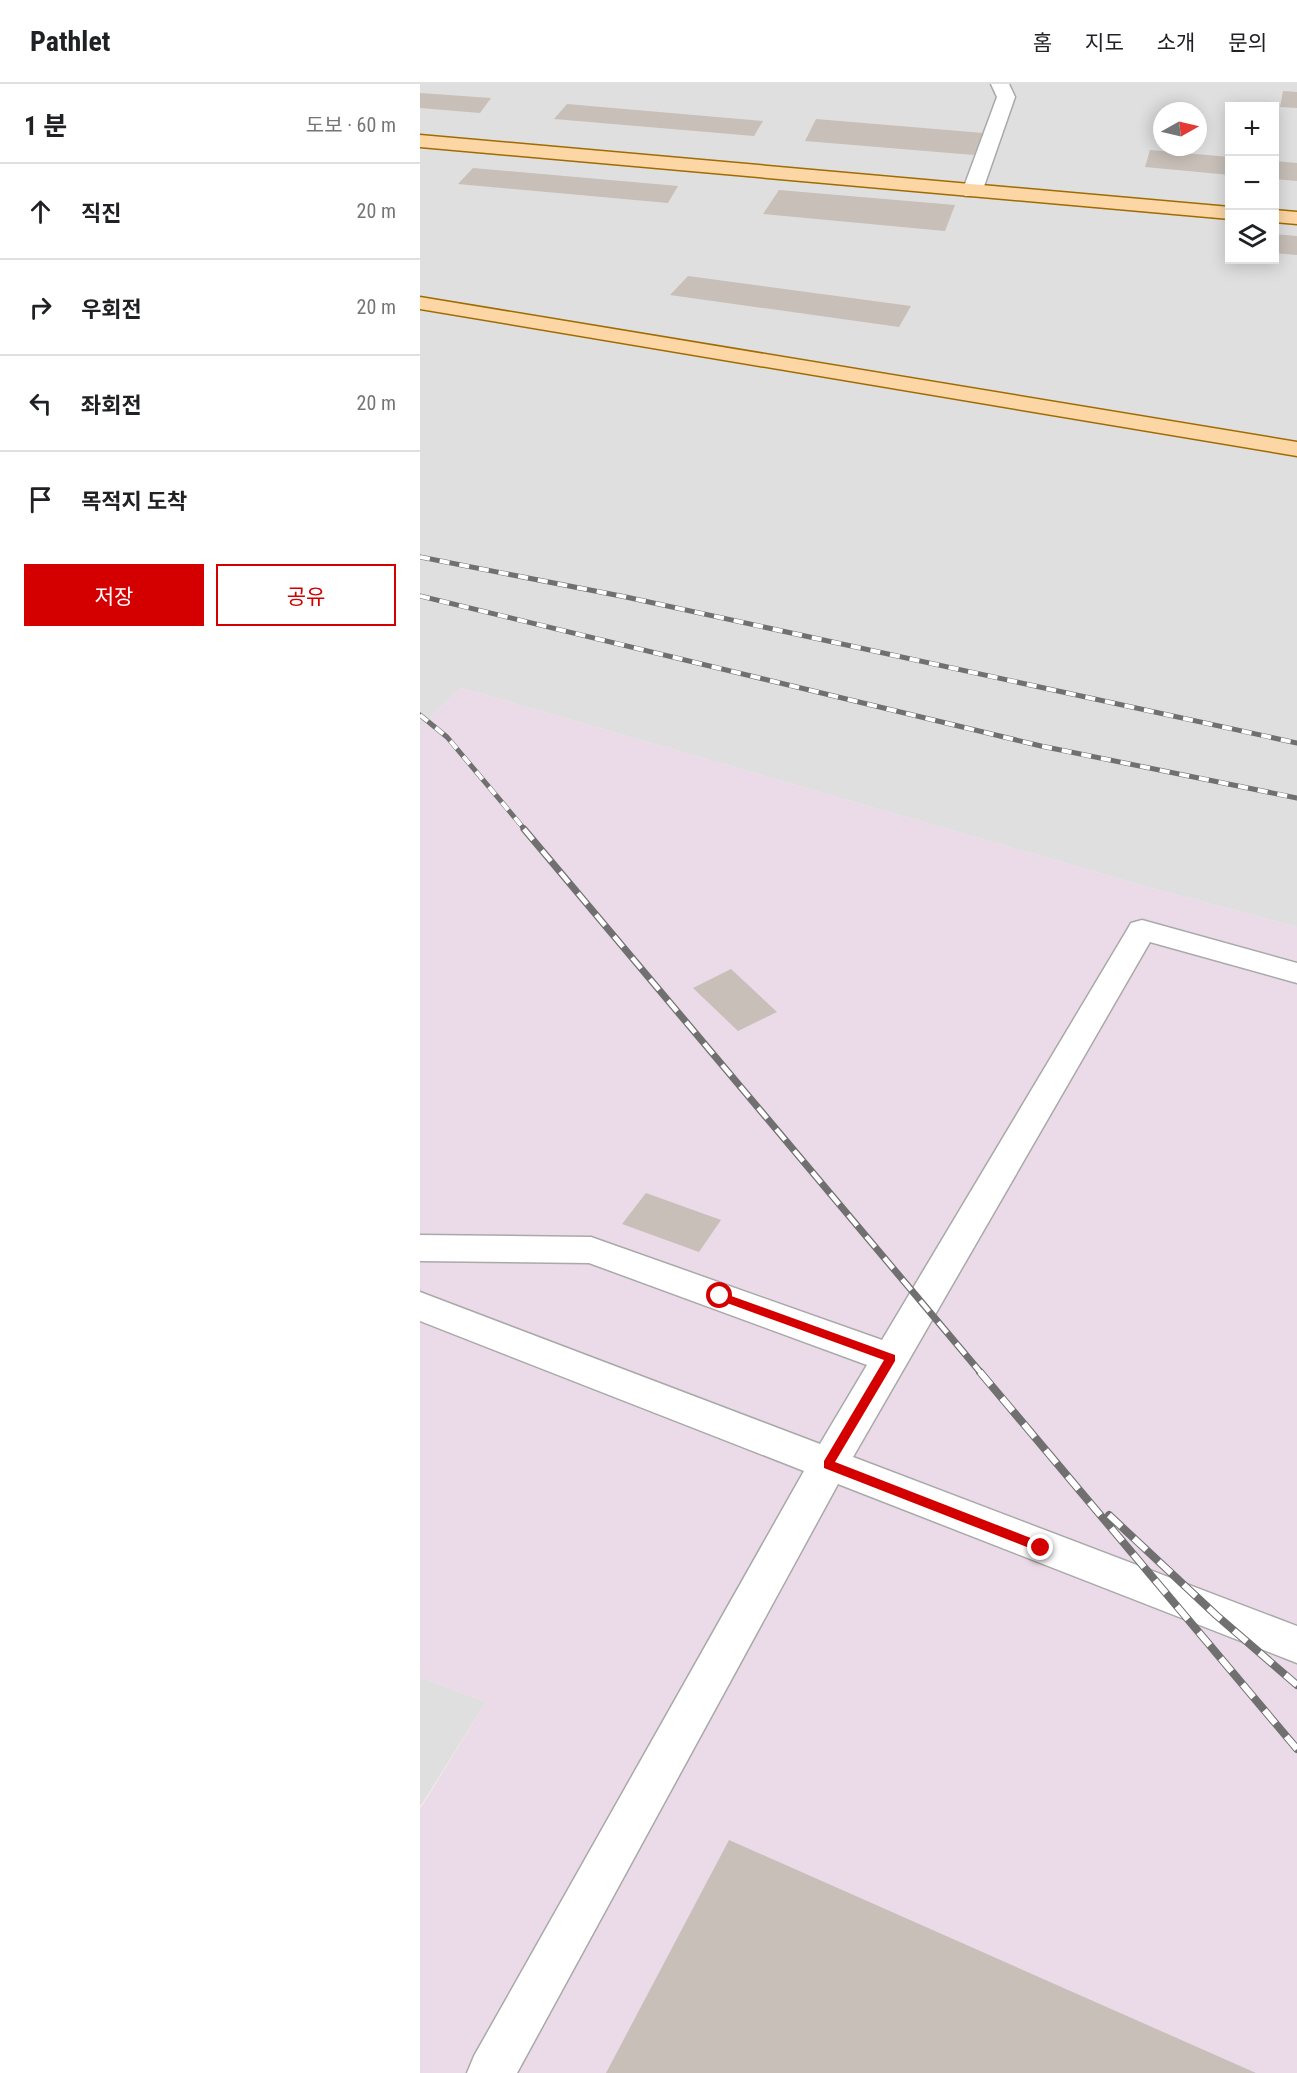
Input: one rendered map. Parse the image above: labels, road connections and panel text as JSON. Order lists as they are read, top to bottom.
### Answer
{
  "north": "right",
  "page": {
    "header": "Pathlet",
    "nav": [
      "홈",
      "지도",
      "소개",
      "문의"
    ],
    "heading": ["1 분", "도보 · 60 m"],
    "map_buttons": ["+", "−"],
    "list": [
      ["직진", "20 m"],
      ["우회전", "20 m"],
      ["좌회전", "20 m"],
      "목적지 도착"
    ],
    "buttons": ["저장", "공유"]
  }
}
